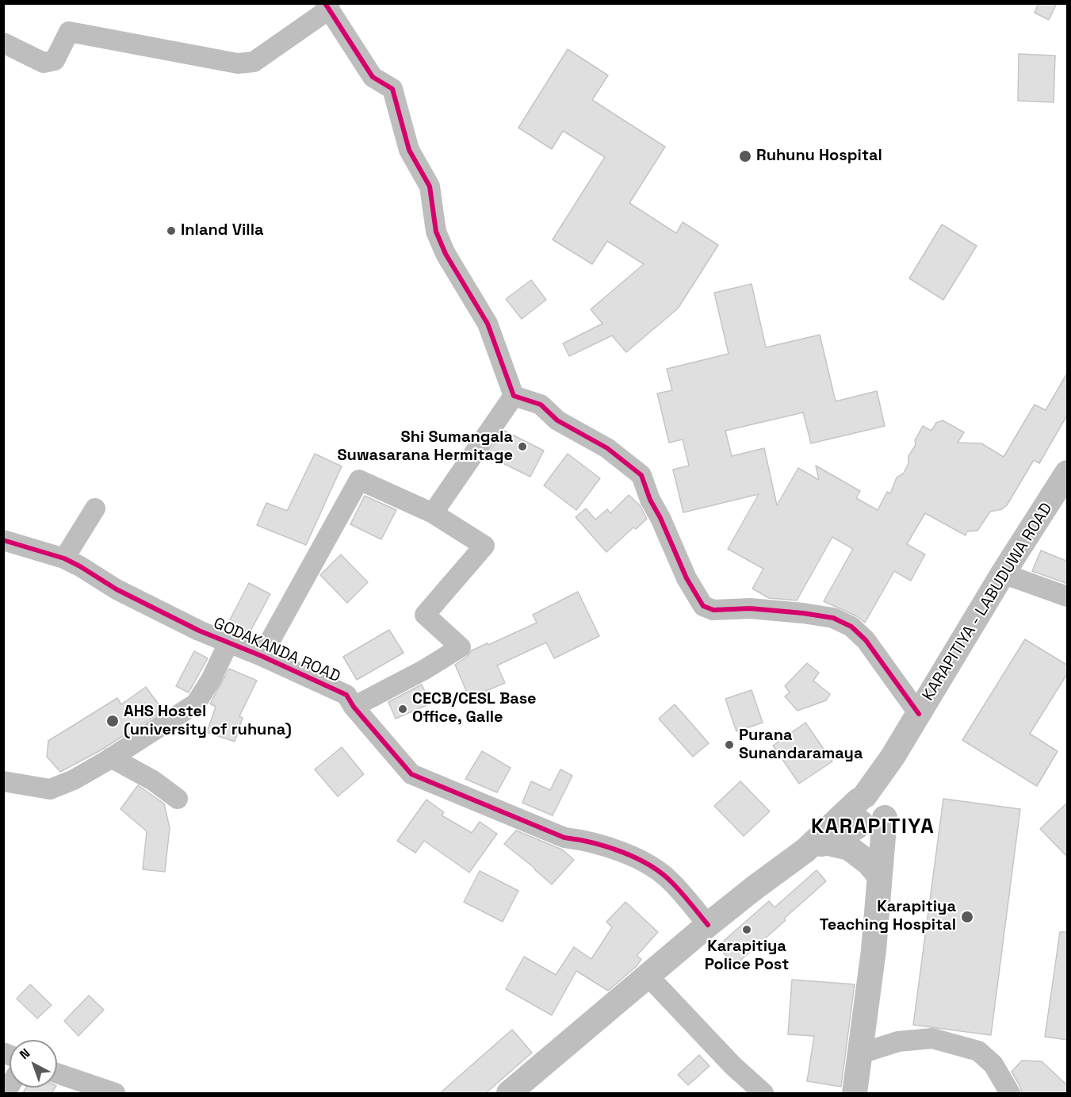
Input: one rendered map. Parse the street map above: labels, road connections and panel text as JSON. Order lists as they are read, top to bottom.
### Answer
{
  "streets": {
    "main road": ["KARAPITIYA - LABUDUWA ROAD"],
    "street": ["GODAKANDA ROAD"]
  },
  "crossings": [
    ["KARAPITIYA - LABUDUWA ROAD", "GODAKANDA ROAD"]
  ],
  "districts": ["KARAPITIYA"],
  "places": [
    "Ruhunu Hospital",
    "Inland Villa",
    "Shi Sumangala Suwasarana Hermitage",
    "CECB/CESL Base Office, Galle",
    "AHS Hostel (university of ruhuna)",
    "Purana Sunandaramaya",
    "Karapitiya Teaching Hospital",
    "Karapitiya Police Post"
  ],
  "north": "top left"
}
